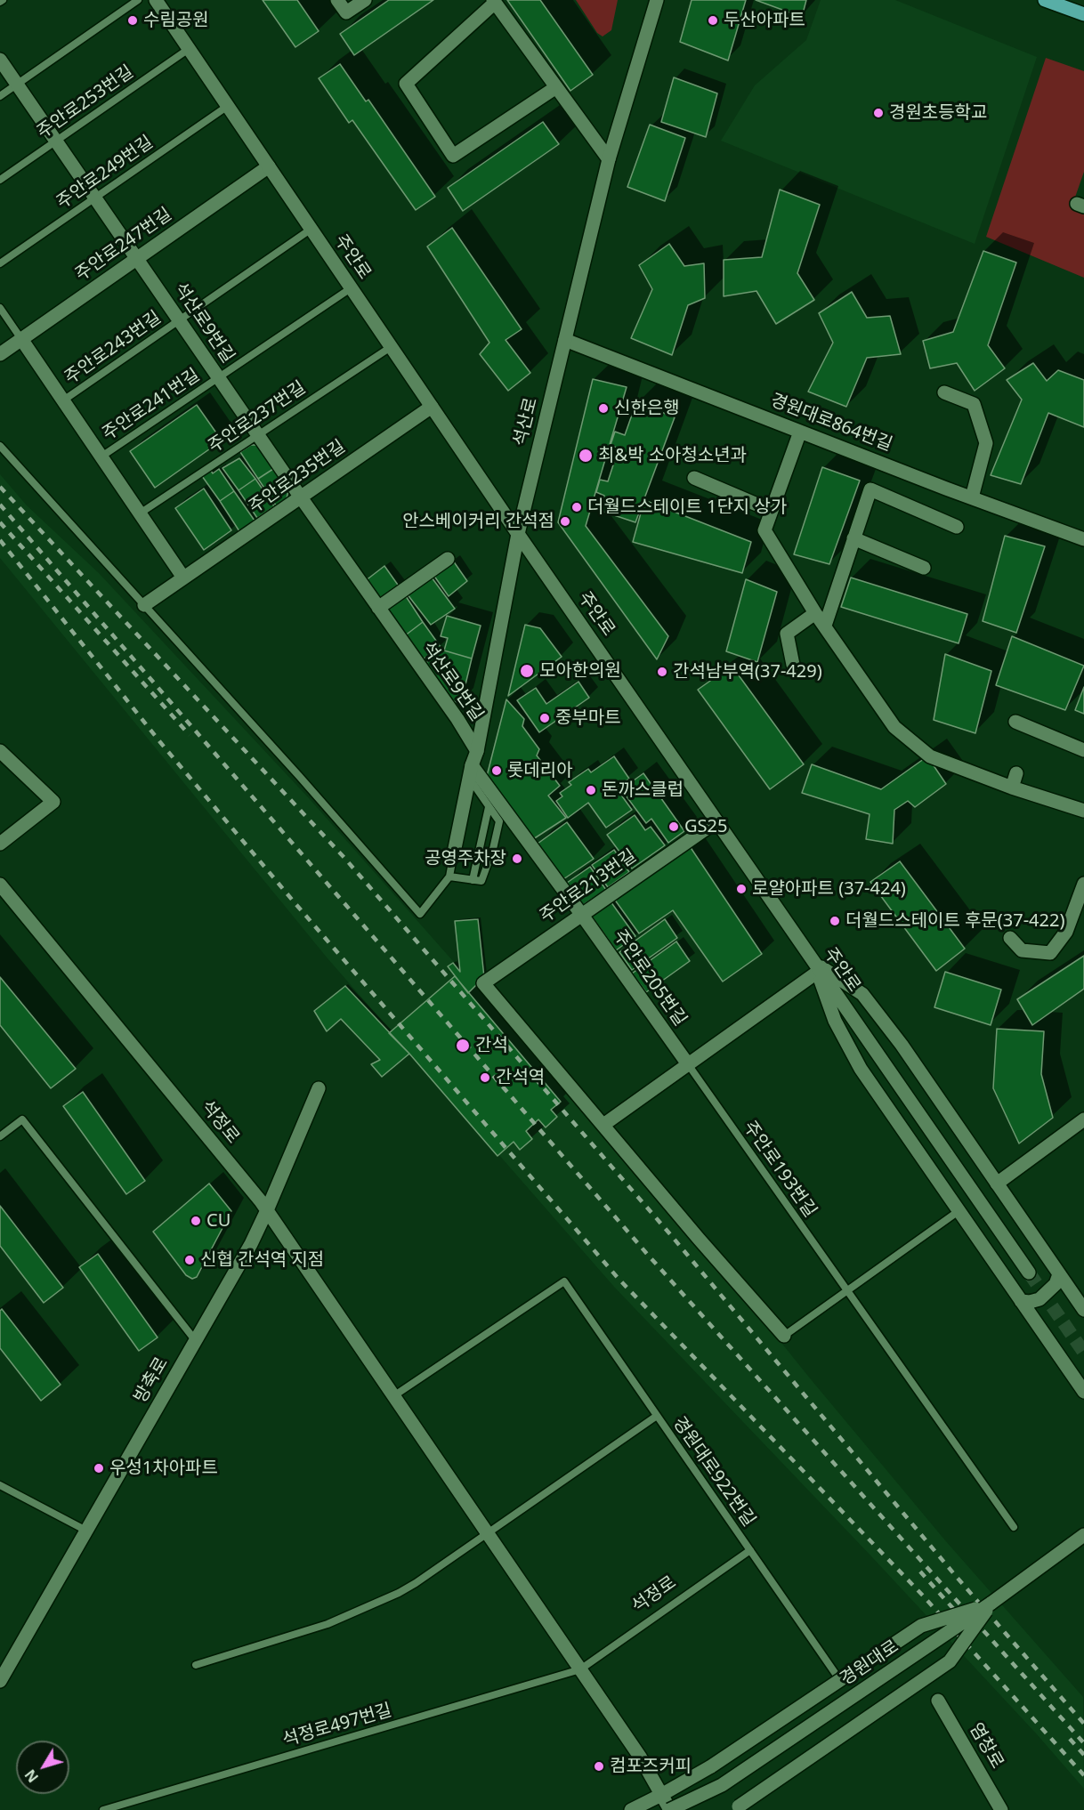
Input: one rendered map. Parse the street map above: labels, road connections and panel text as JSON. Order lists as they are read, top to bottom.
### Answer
{
  "streets": {
    "street": [
      "주안로247번길",
      "주안로",
      "석산로9번길",
      "석산로",
      "경원대로864번길",
      "주안로235번길",
      "주안로213번길",
      "주안로205번길",
      "석정로",
      "방축로",
      "경원대로",
      "염창로"
    ],
    "lane": [
      "주안로253번길",
      "주안로249번길",
      "주안로243번길",
      "주안로241번길",
      "주안로237번길",
      "주안로193번길",
      "경원대로922번길",
      "석정로497번길"
    ]
  },
  "crossings": [
    ["주안로253번길", "주안로"],
    ["주안로253번길", "석산로9번길"],
    ["주안로249번길", "주안로"],
    ["주안로249번길", "석산로9번길"],
    ["주안로247번길", "주안로"],
    ["주안로247번길", "석산로9번길"],
    ["주안로", "주안로243번길"],
    ["주안로", "주안로241번길"],
    ["주안로", "주안로237번길"],
    ["주안로", "석산로"],
    ["주안로", "주안로235번길"],
    ["주안로", "주안로213번길"],
    ["석산로9번길", "주안로243번길"],
    ["석산로9번길", "주안로241번길"],
    ["석산로9번길", "주안로237번길"],
    ["석산로9번길", "석산로"],
    ["석산로9번길", "주안로235번길"],
    ["석산로", "경원대로864번길"],
    ["석산로", "주안로205번길"],
    ["주안로213번길", "주안로205번길"],
    ["주안로205번길", "주안로193번길"],
    ["석정로", "방축로"],
    ["석정로", "경원대로922번길"],
    ["석정로", "경원대로"],
    ["석정로", "석정로497번길"]
  ],
  "places": [
    "수림공원",
    "두산아파트",
    "경원초등학교",
    "신한은행",
    "최&박 소아청소년과",
    "더월드스테이트 1단지 상가",
    "안스베이커리 간석점",
    "모아한의원",
    "간석남부역(37-429)",
    "중부마트",
    "롯데리아",
    "돈까스클럽",
    "GS25",
    "공영주차장",
    "로얄아파트 (37-424)",
    "더월드스테이트 후문(37-422)",
    "간석",
    "간석역",
    "CU",
    "신협 간석역 지점",
    "우성1차아파트",
    "컴포즈커피"
  ],
  "north": "bottom left"
}
